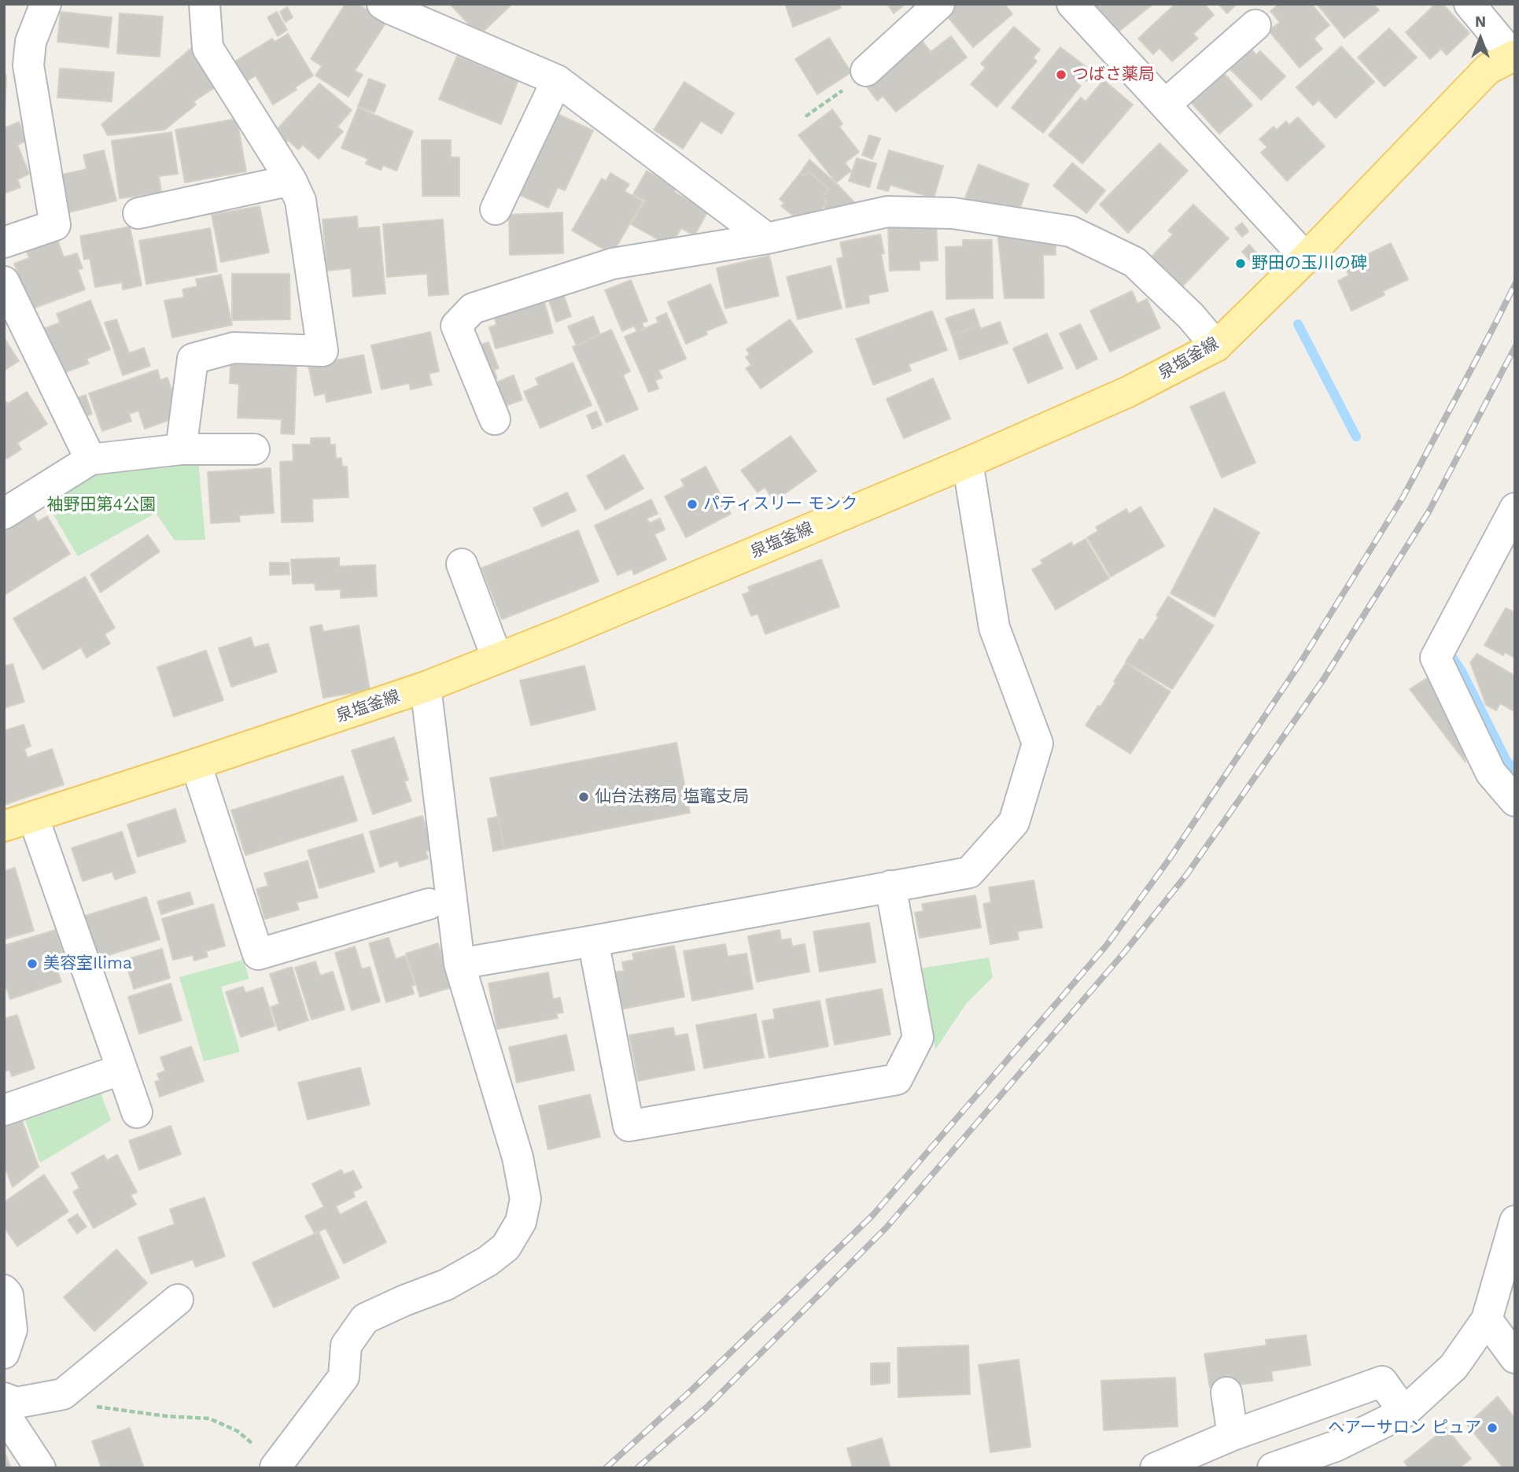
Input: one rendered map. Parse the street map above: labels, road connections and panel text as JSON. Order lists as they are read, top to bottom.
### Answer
{
  "streets": {
    "main road": ["泉塩釜線"]
  },
  "parks": ["袖野田第4公園"],
  "places": [
    "つばさ薬局",
    "野田の玉川の碑",
    "パティスリー モンク",
    "仙台法務局 塩竈支局",
    "美容室Ilima",
    "ヘアーサロン ピュア"
  ],
  "north": "top"
}
